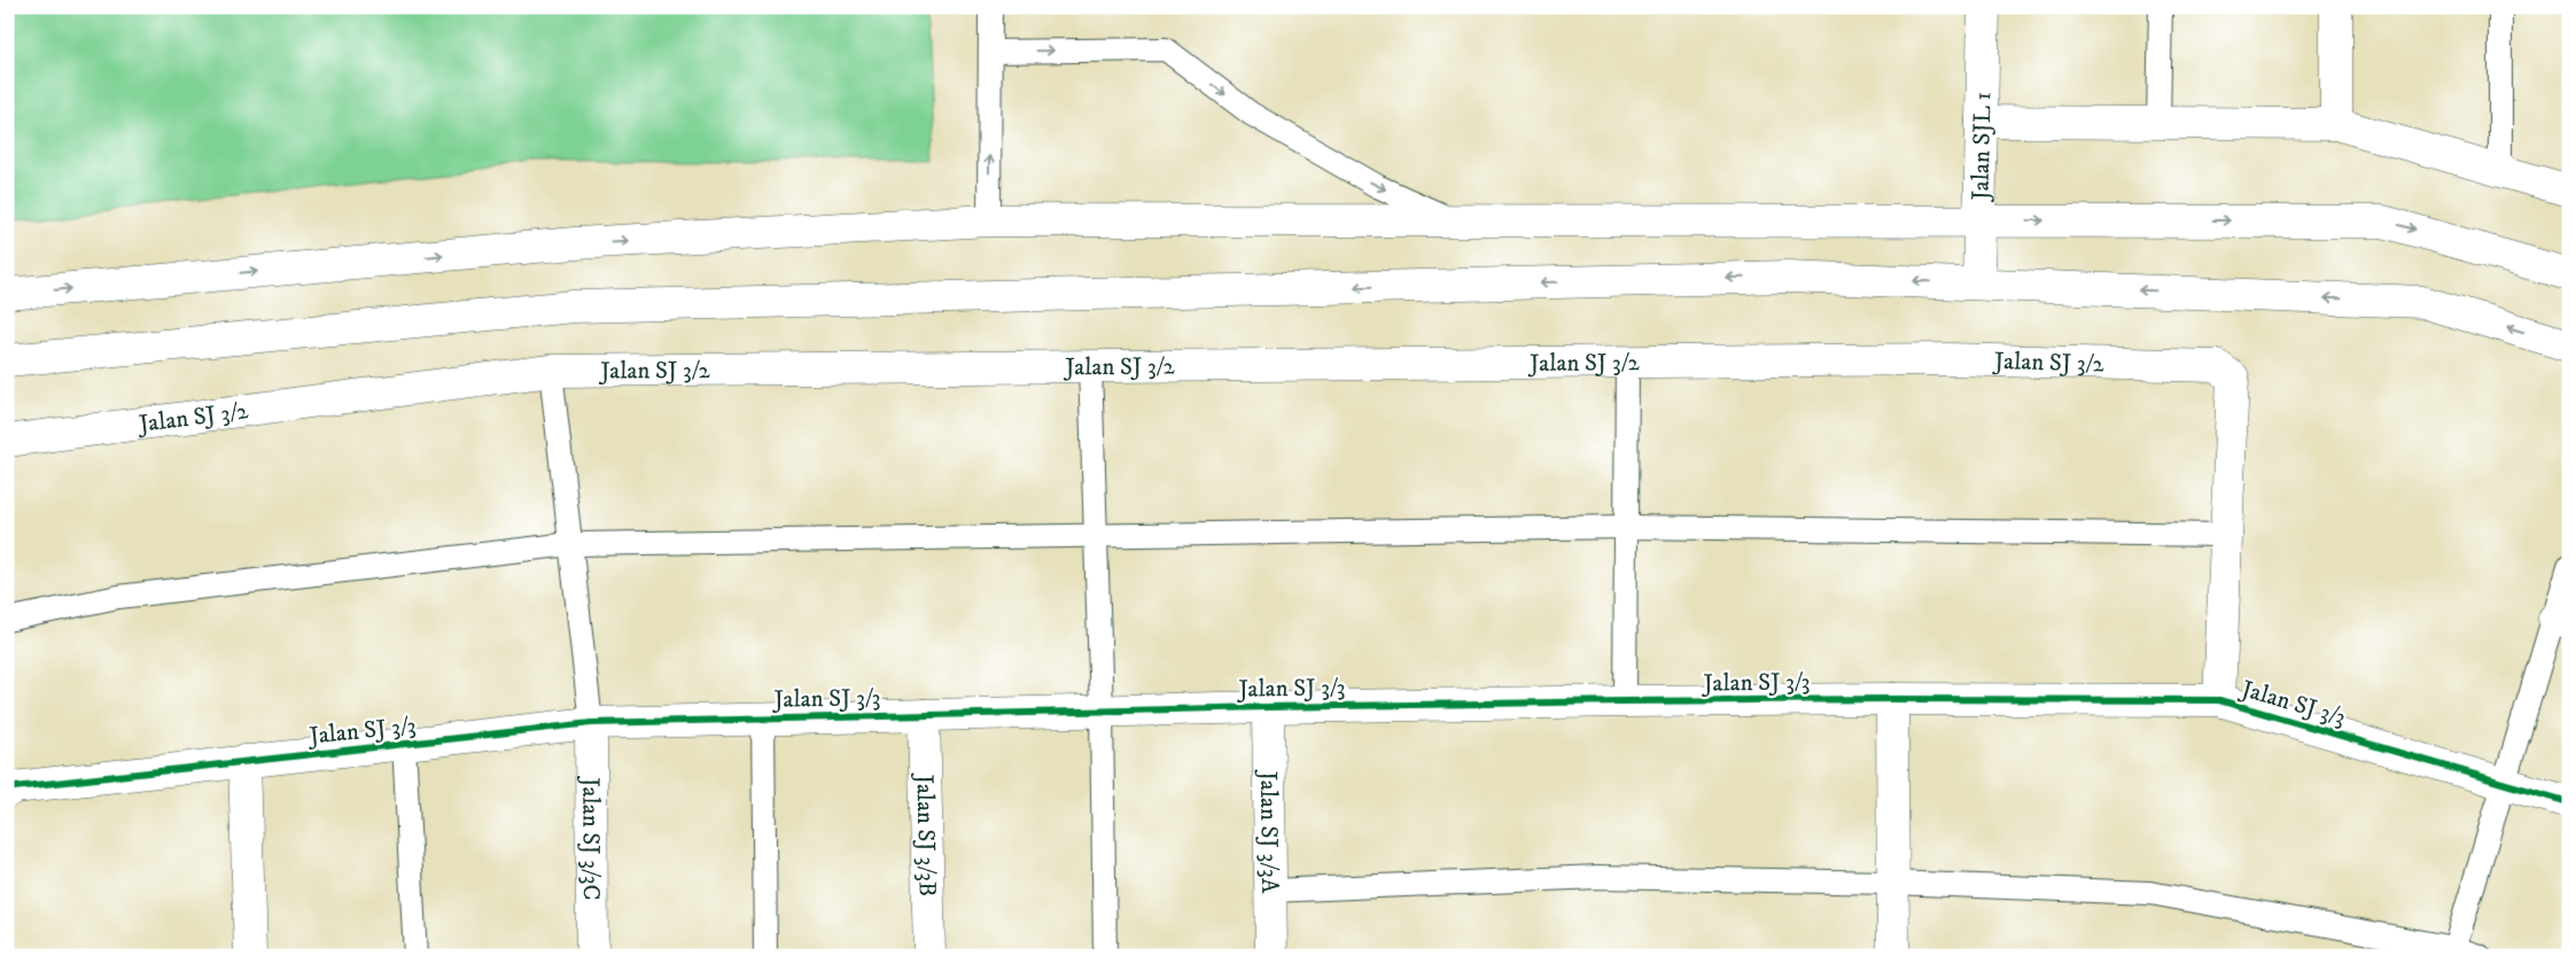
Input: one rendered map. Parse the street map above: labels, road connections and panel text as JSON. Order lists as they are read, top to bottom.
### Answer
{
  "streets": {
    "street": [
      "Jalan SJL 1",
      "Jalan SJ 3/2",
      "Jalan SJ 3/3",
      "Jalan SJ 3/3A",
      "Jalan SJ 3/3B",
      "Jalan SJ 3/3C"
    ]
  },
  "crossings": [
    ["Jalan SJ 3/3", "Jalan SJ 3/3A"],
    ["Jalan SJ 3/3", "Jalan SJ 3/3B"],
    ["Jalan SJ 3/3", "Jalan SJ 3/3C"]
  ]
}
